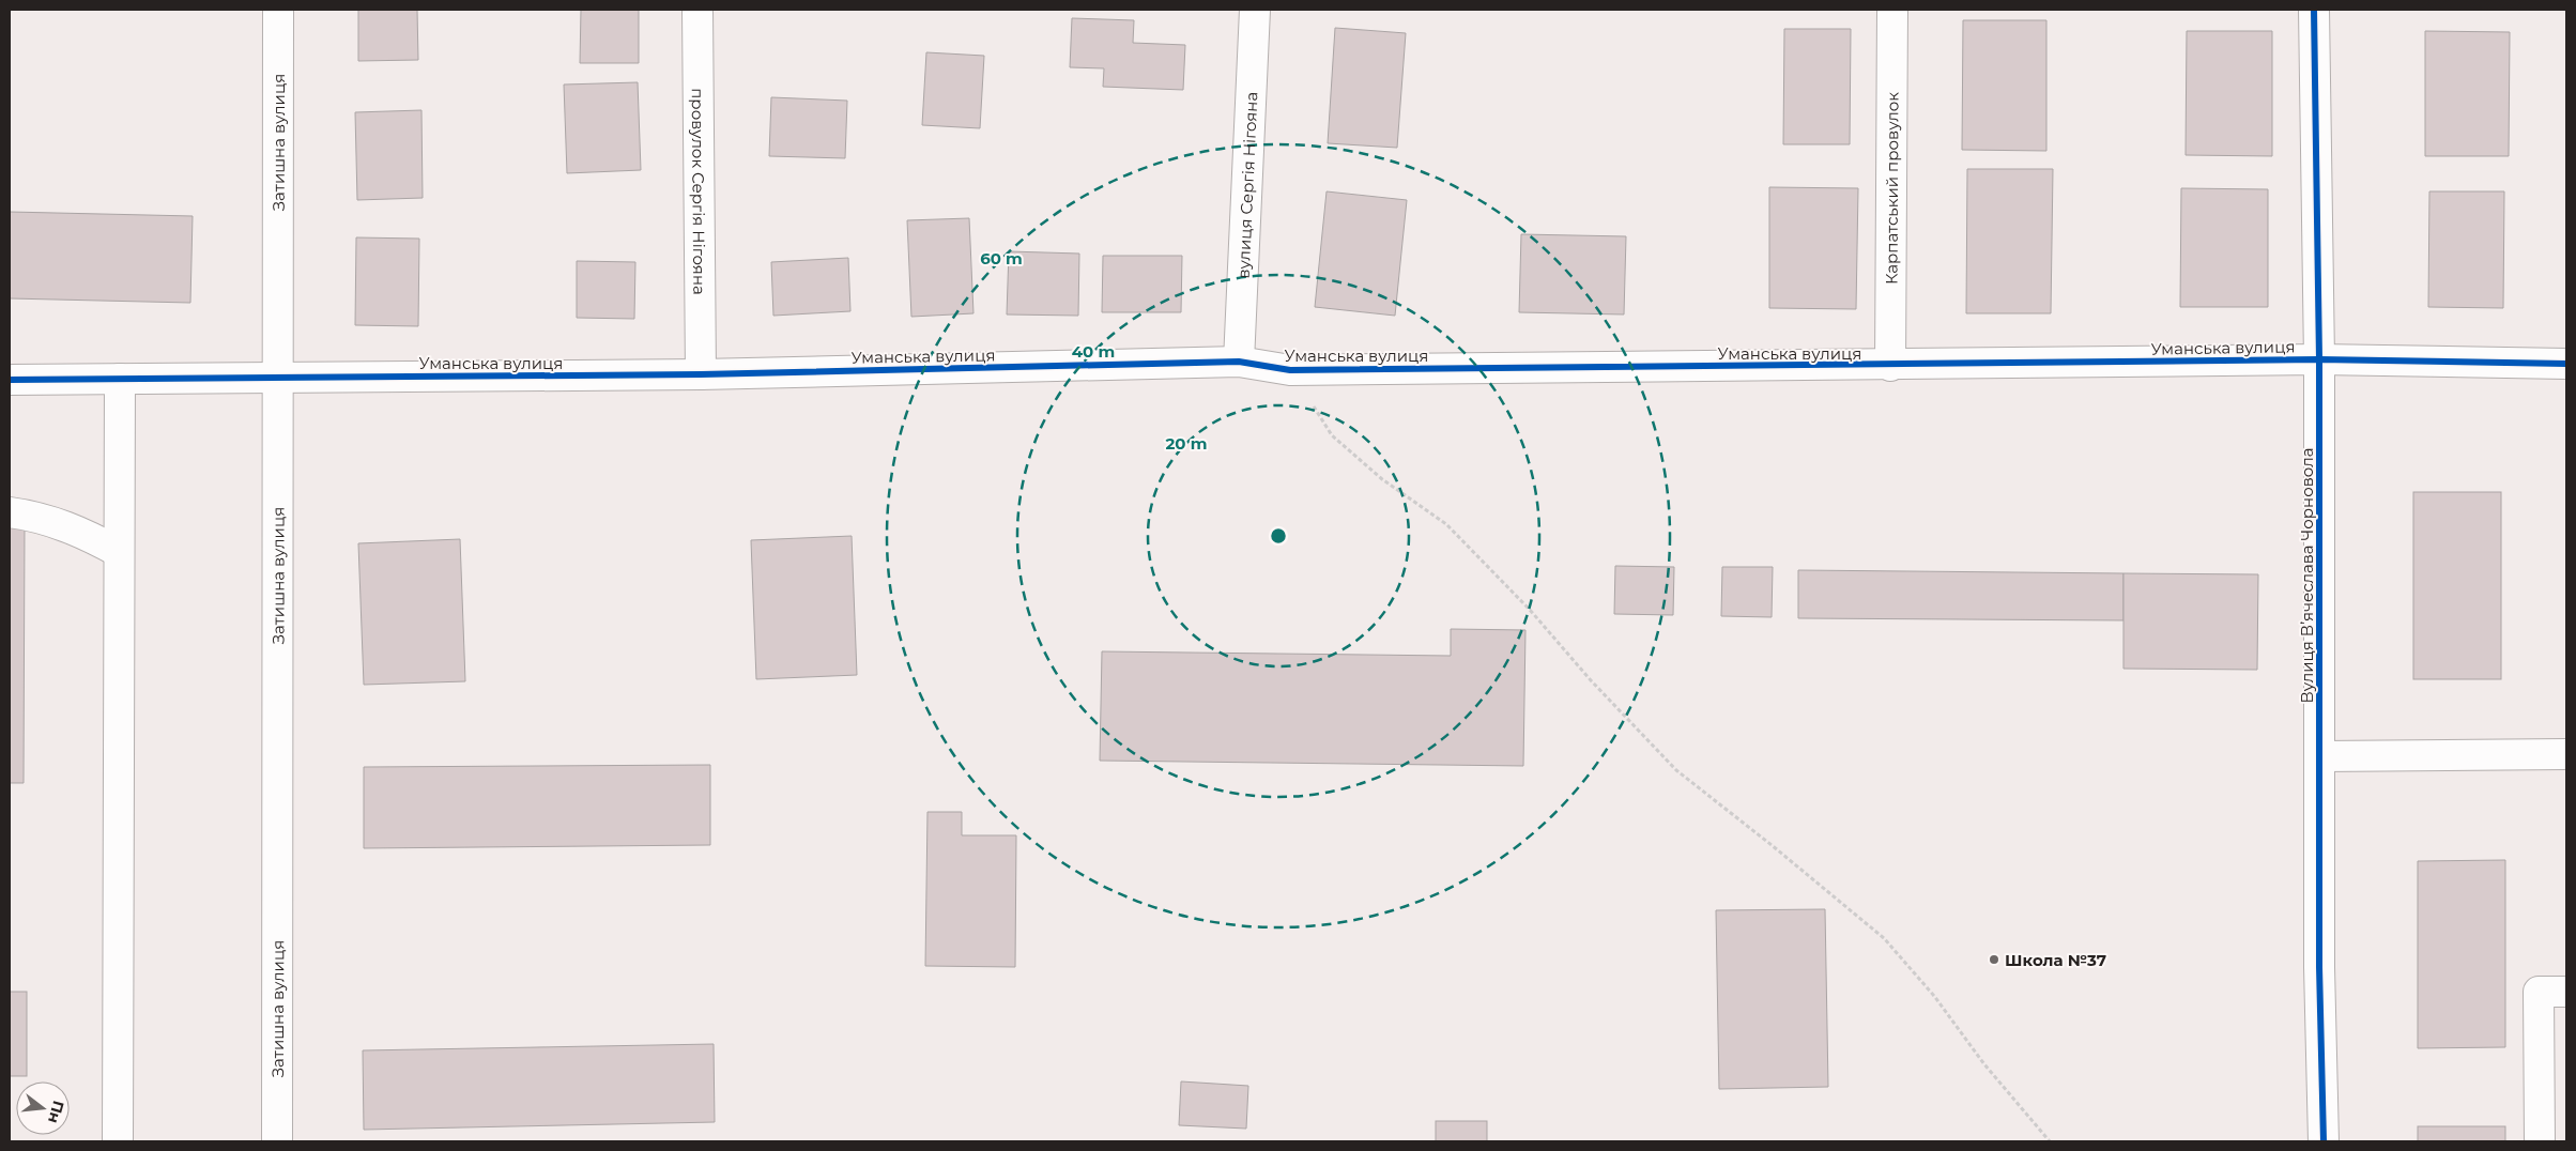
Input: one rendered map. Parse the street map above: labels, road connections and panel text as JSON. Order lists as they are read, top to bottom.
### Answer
{
  "streets": {
    "street": [
      "Затишна вулиця",
      "вулиця Сергія Нігояна",
      "Карпатський провулок",
      "провулок Сергія Нігояна",
      "Уманська вулиця",
      "Вулиця Вʼячеслава Чорновола"
    ]
  },
  "crossings": [
    ["Затишна вулиця", "Уманська вулиця"],
    ["вулиця Сергія Нігояна", "Уманська вулиця"],
    ["Карпатський провулок", "Уманська вулиця"],
    ["провулок Сергія Нігояна", "Уманська вулиця"],
    ["Уманська вулиця", "Вулиця Вʼячеслава Чорновола"]
  ],
  "places": ["Школа №37"],
  "north": "right",
  "rings": ["60 m", "40 m", "20 m"]
}
